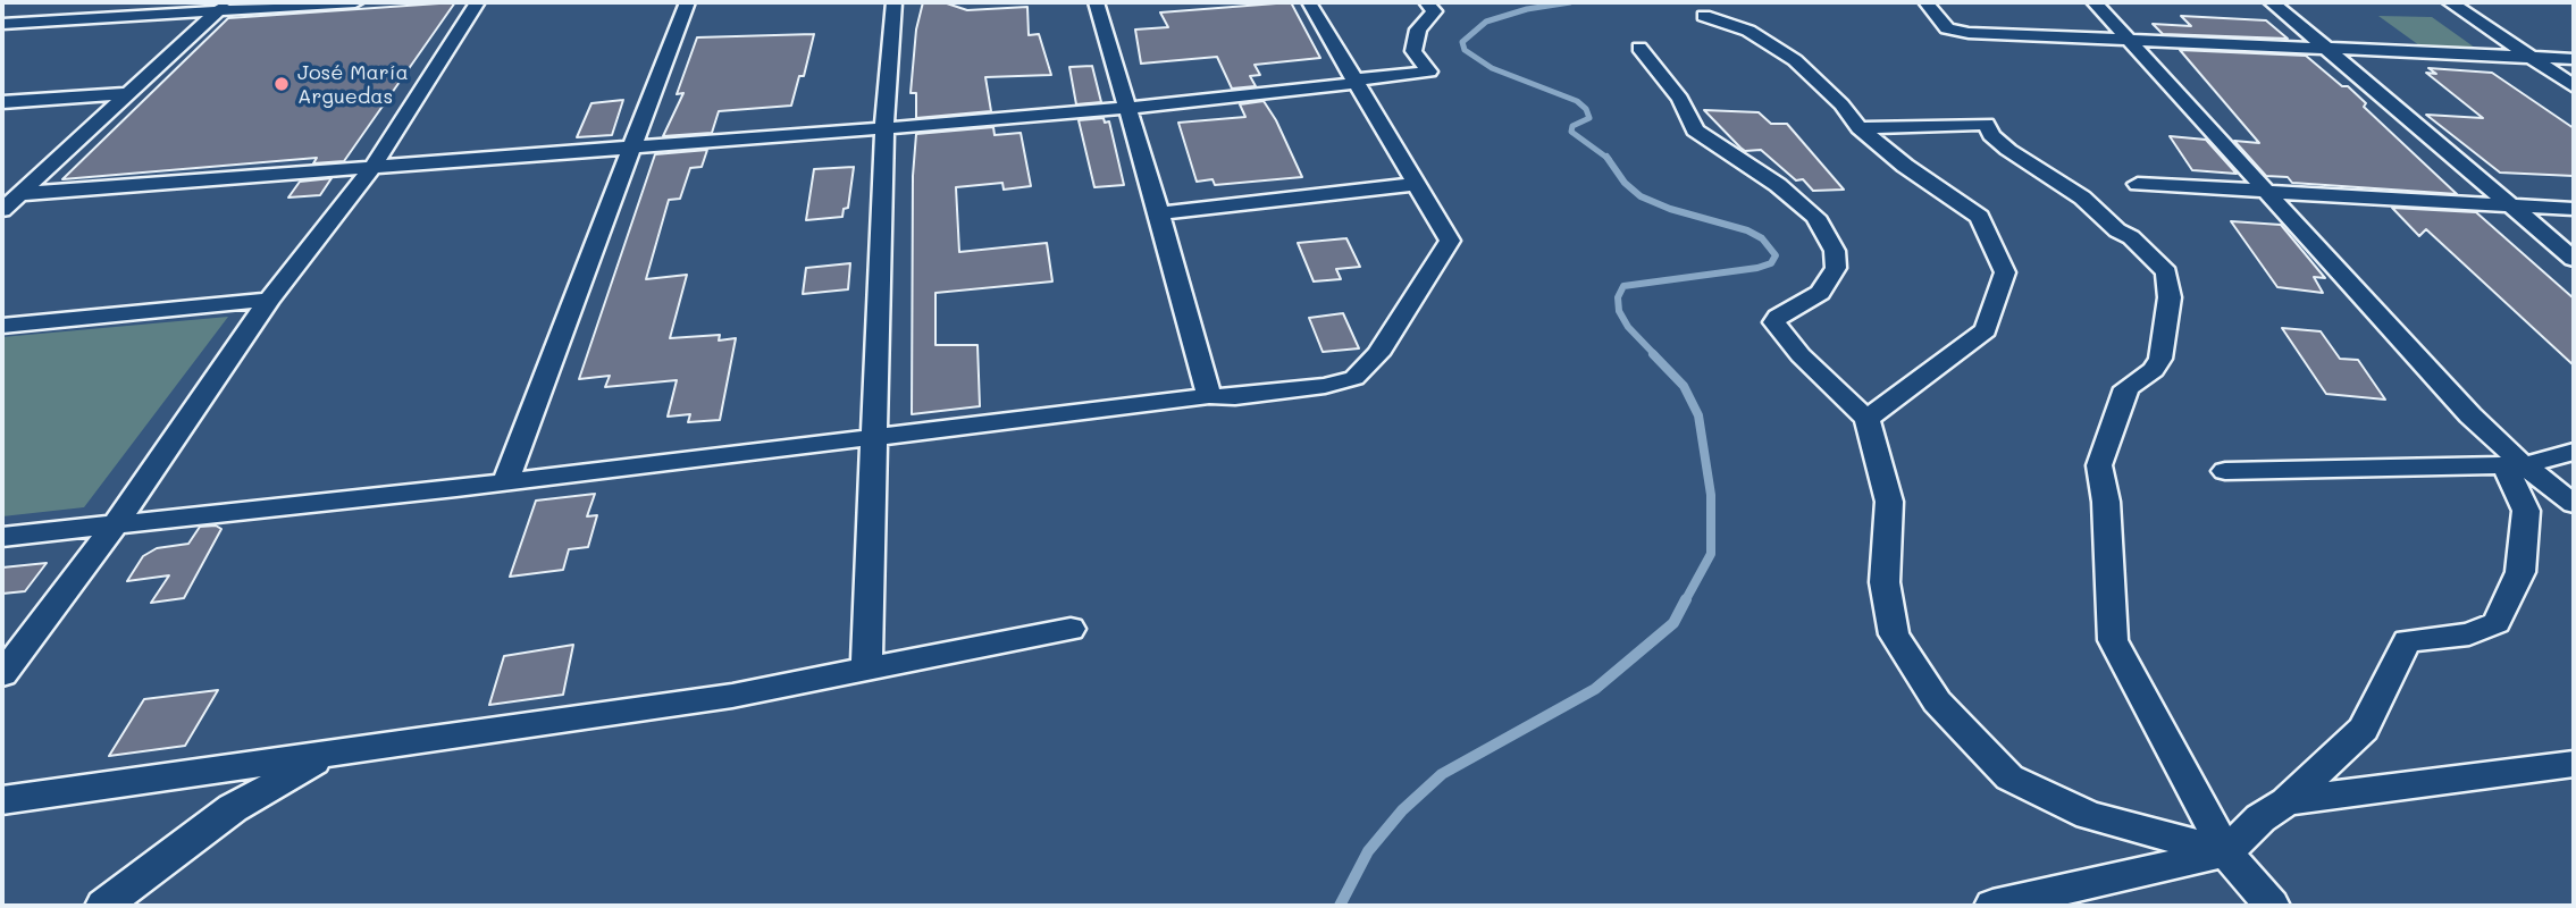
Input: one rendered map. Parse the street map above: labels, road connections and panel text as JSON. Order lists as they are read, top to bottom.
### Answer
{
  "places": ["José María Arguedas"]
}
